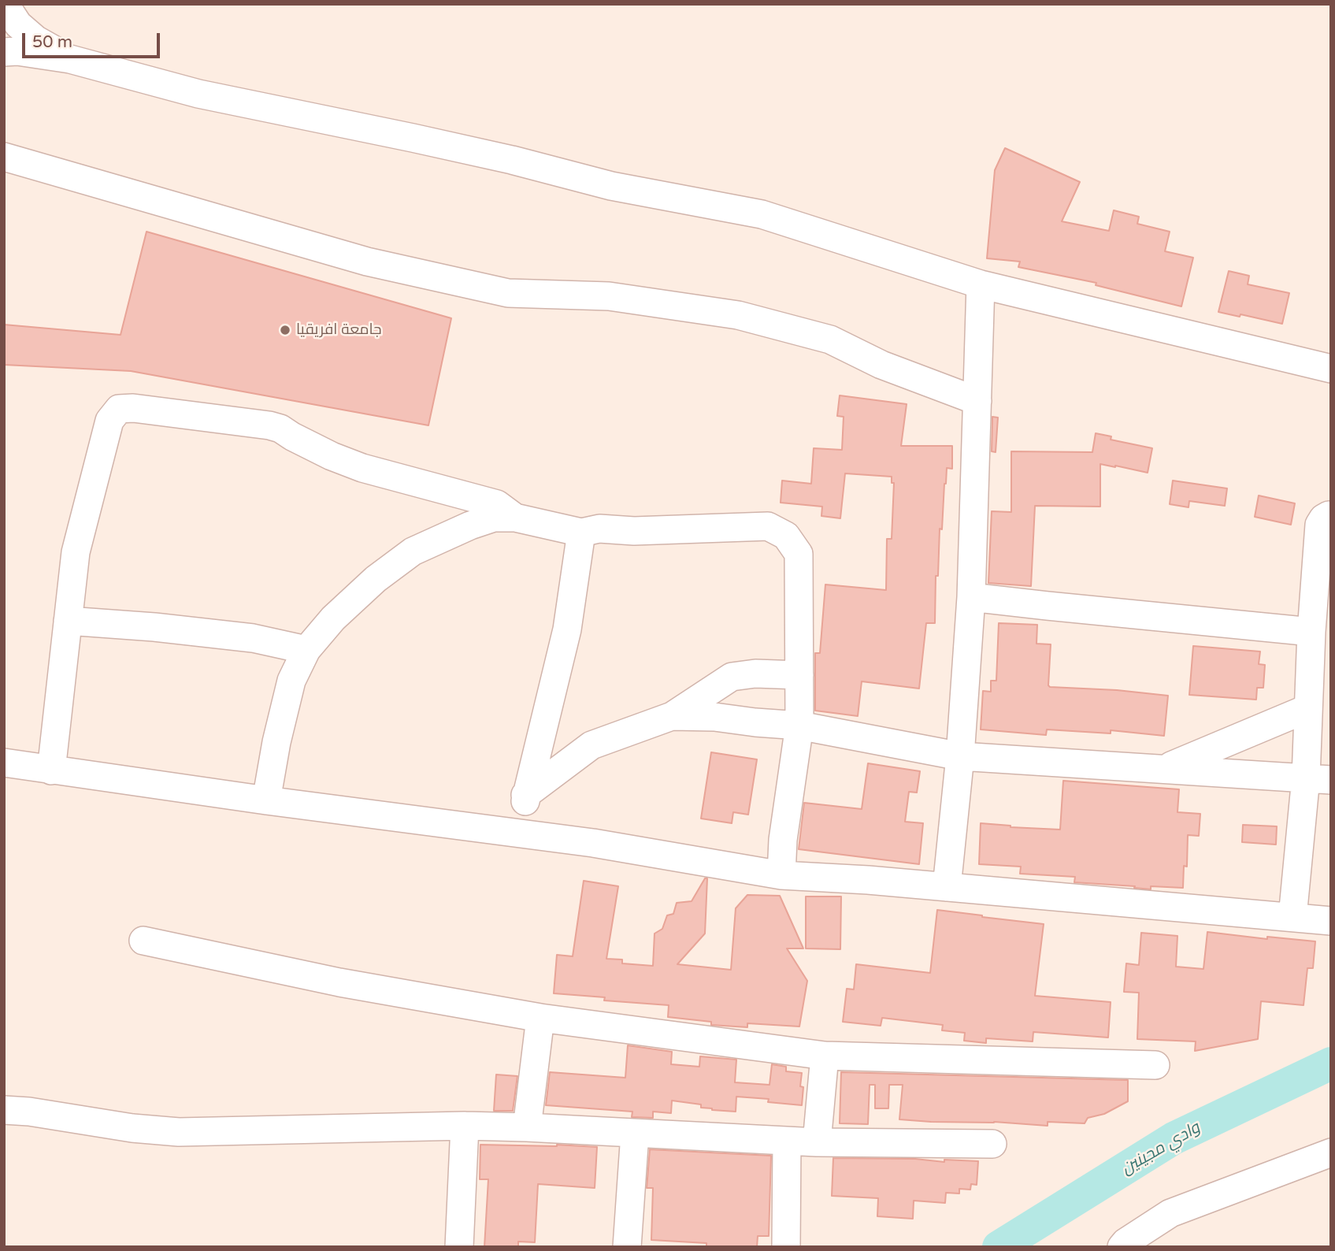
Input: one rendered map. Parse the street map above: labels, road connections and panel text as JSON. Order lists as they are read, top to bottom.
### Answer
{
  "water": ["وادي مجينين"],
  "places": ["جامعة افريقيا"],
  "scale_bar": "50 m"
}
